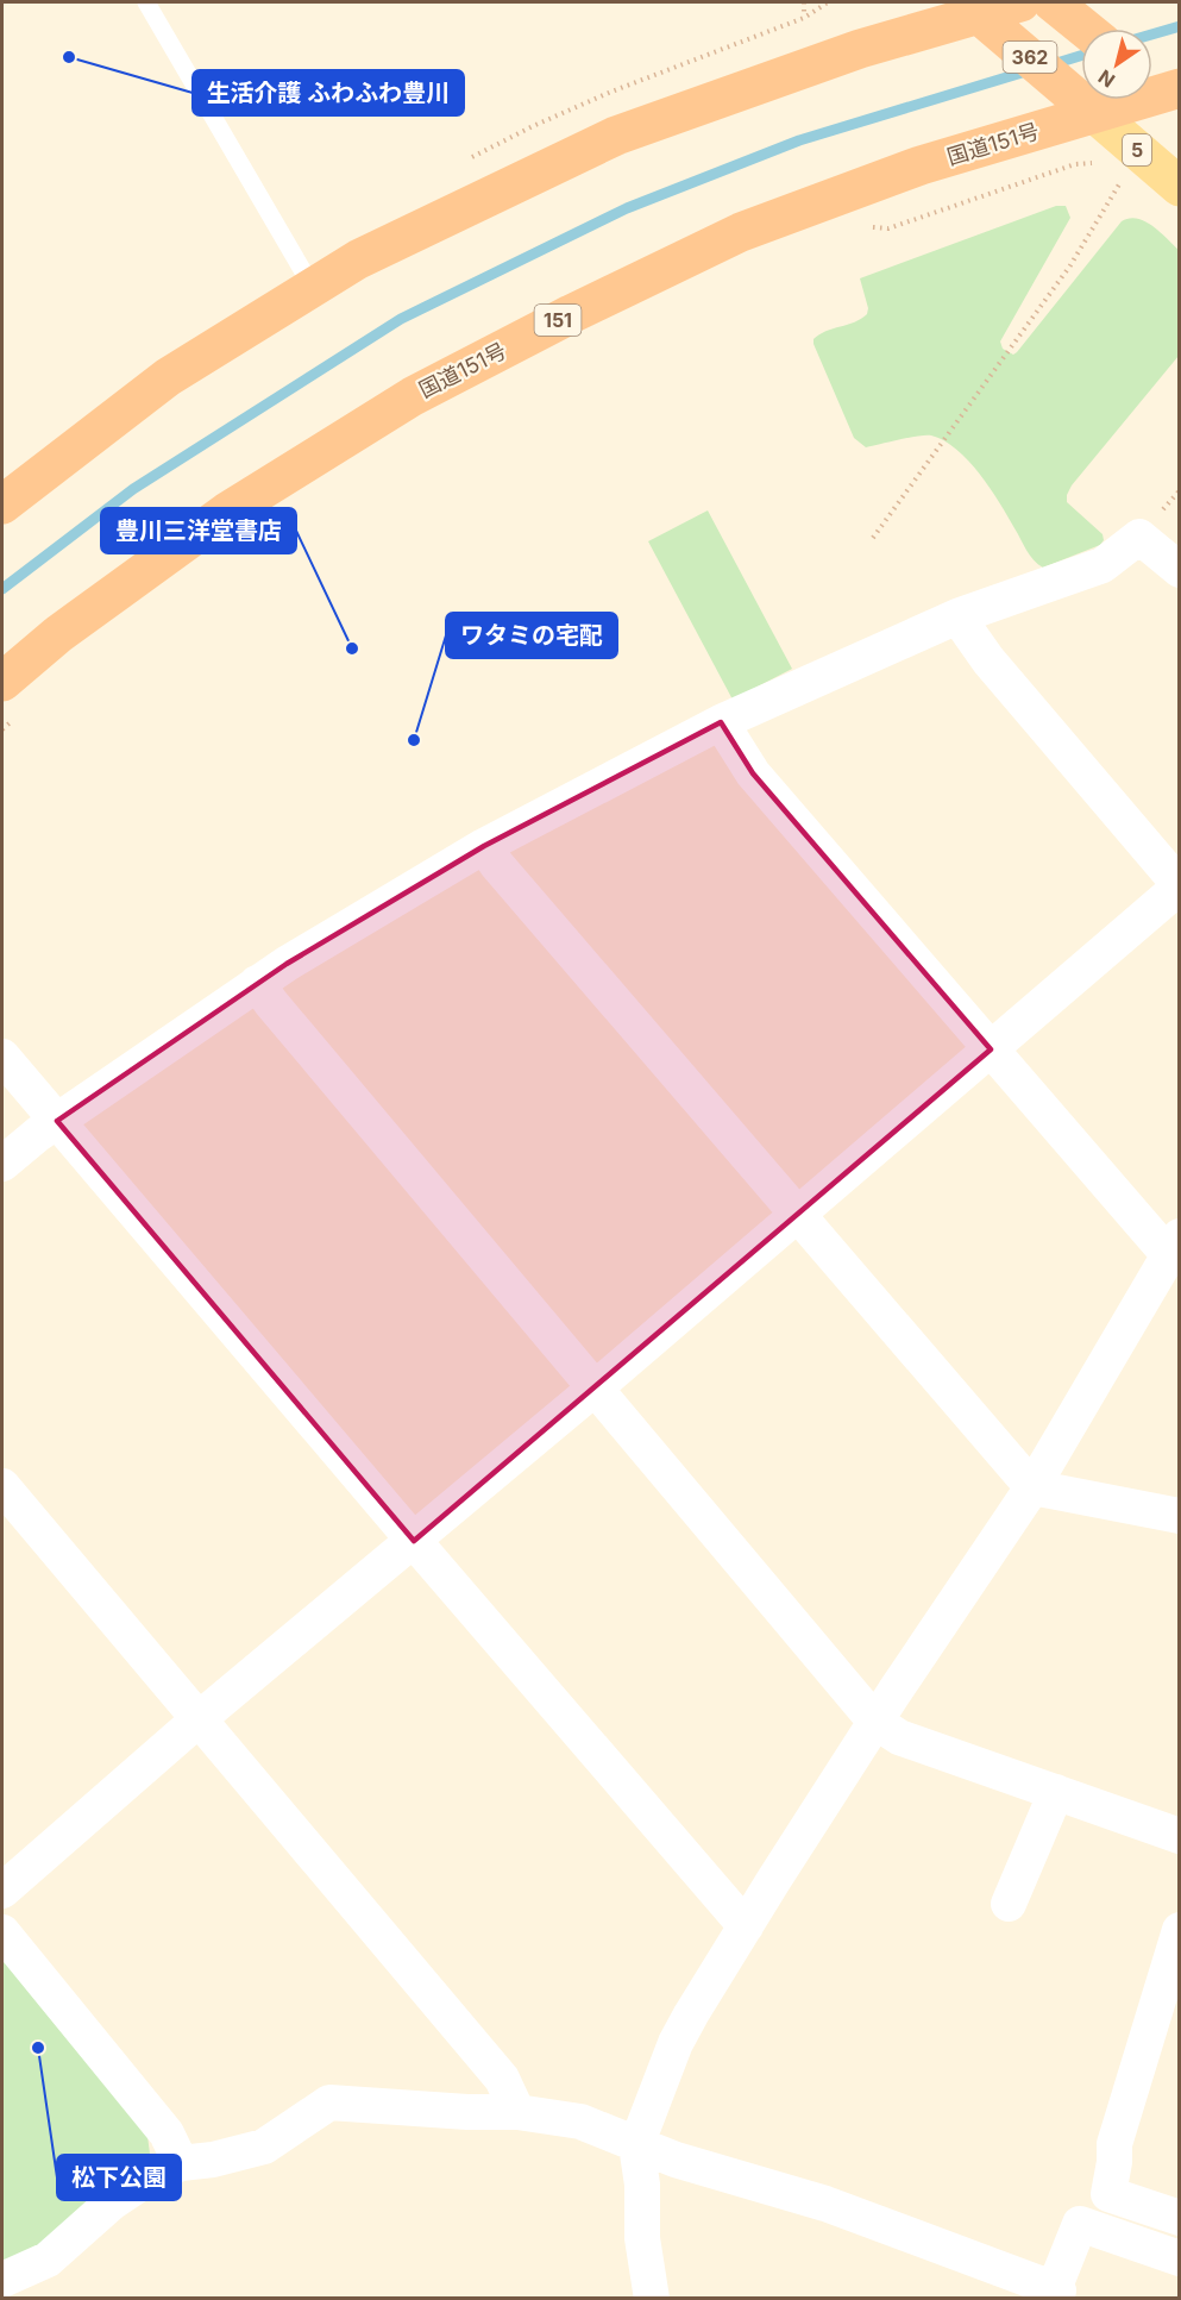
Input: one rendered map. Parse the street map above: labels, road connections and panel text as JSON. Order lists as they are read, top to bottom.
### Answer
{
  "streets": {
    "highway": ["362", "国道151号", "151"],
    "main road": ["5"]
  },
  "crossings": [
    ["362", "国道151号"],
    ["362", "5"],
    ["国道151号", "5"]
  ],
  "places": [
    "生活介護 ふわふわ豊川",
    "豊川三洋堂書店",
    "ワタミの宅配",
    "松下公園"
  ],
  "north": "bottom left"
}
